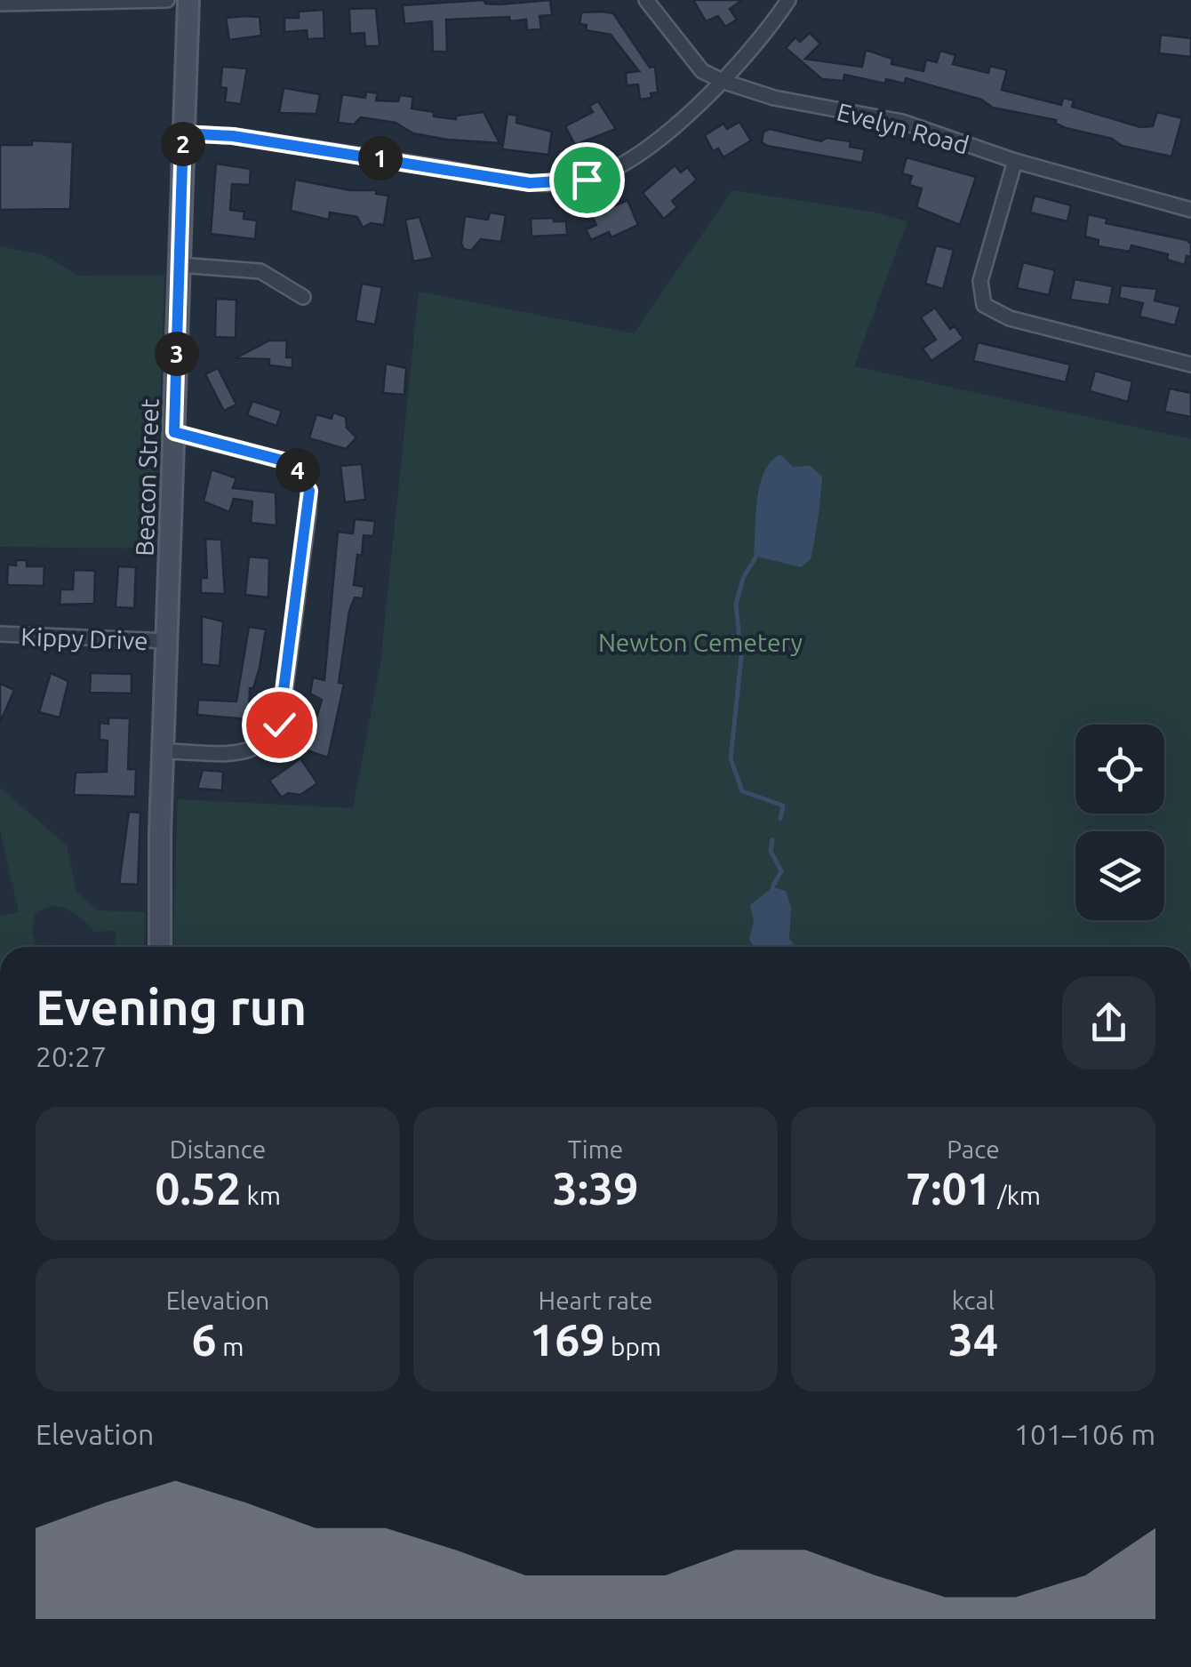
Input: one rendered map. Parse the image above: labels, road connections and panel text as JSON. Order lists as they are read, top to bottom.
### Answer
{
  "streets": {
    "main road": ["Beacon Street"],
    "street": ["Evelyn Road", "Kippy Drive"]
  },
  "crossings": [
    ["Beacon Street", "Kippy Drive"]
  ],
  "parks": ["Newton Cemetery"],
  "page": {
    "pins": [
      "2",
      "1",
      "3",
      "4"
    ],
    "heading": ["Evening run", "20:27"],
    "stats": [
      ["Distance", "0.52 km"],
      ["Time", "3:39"],
      ["Pace", "7:01 /km"],
      ["Elevation", "6 m"],
      ["Heart rate", "169 bpm"],
      ["kcal", "34"]
    ],
    "chart": ["Elevation", "101–106 m"]
  }
}
